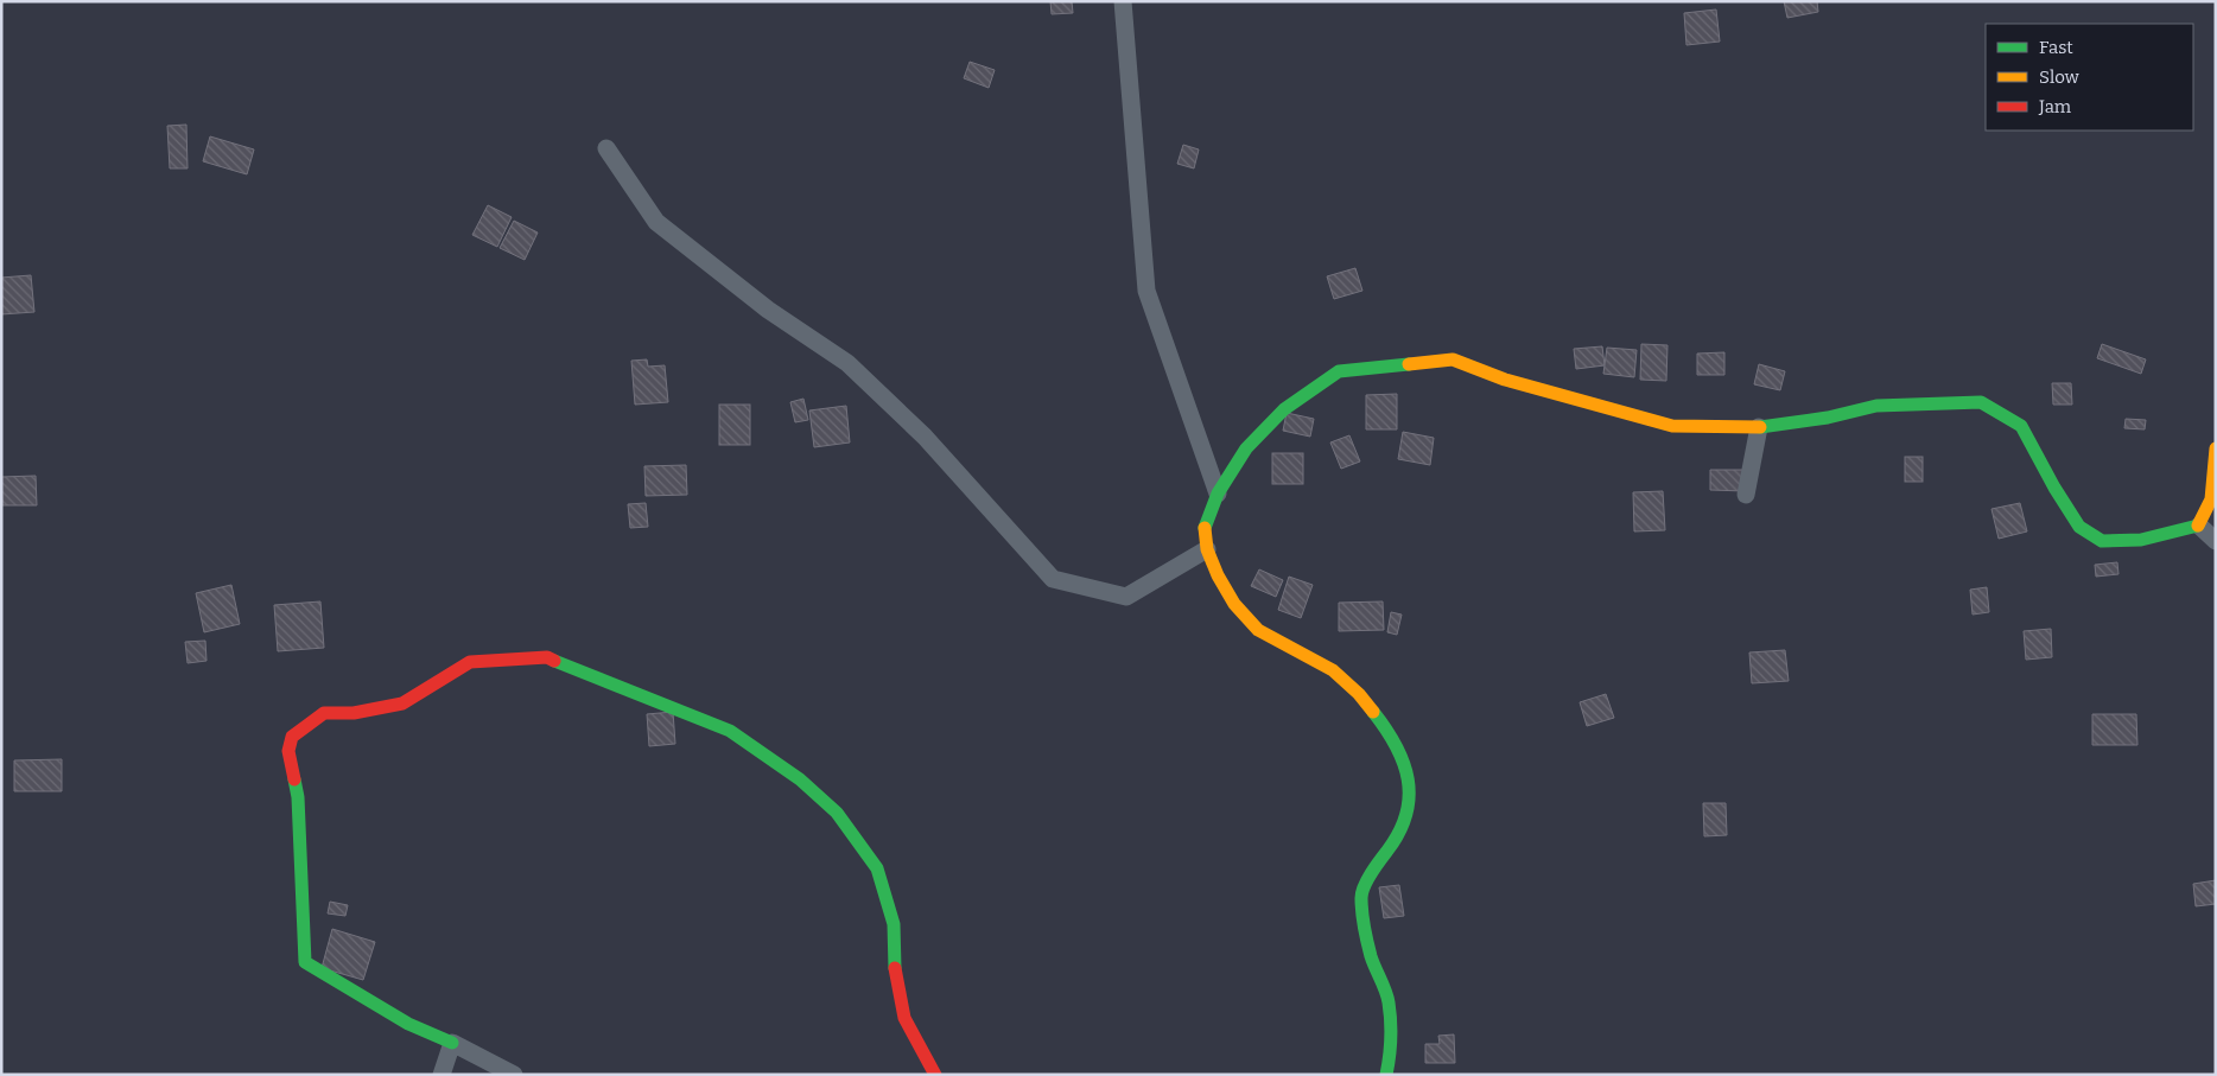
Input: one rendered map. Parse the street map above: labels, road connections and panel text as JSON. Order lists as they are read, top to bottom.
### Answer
{
  "legend": ["Fast", "Slow", "Jam"]
}
